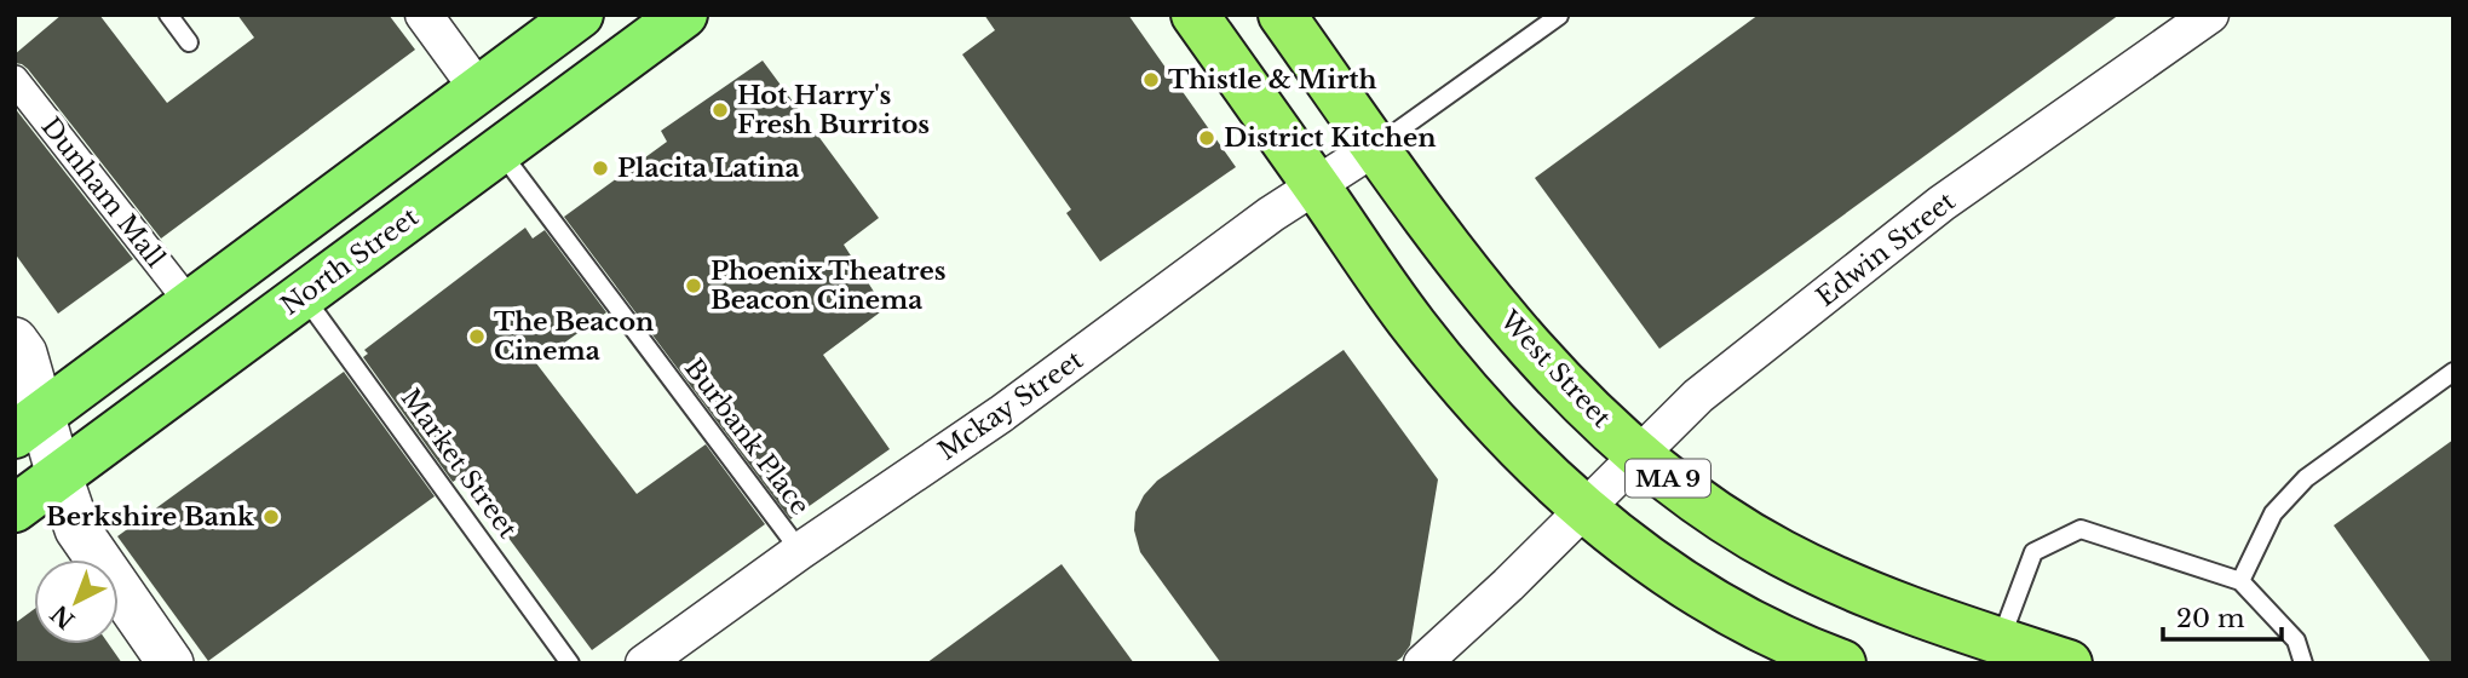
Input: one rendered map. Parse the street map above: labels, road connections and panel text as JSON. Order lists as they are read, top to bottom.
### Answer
{
  "streets": {
    "highway": ["West Street", "MA 9"],
    "main road": ["North Street"],
    "street": ["Dunham Mall", "Edwin Street", "Mckay Street"],
    "lane": ["Burbank Place", "Market Street"]
  },
  "crossings": [
    ["Edwin Street", "West Street"],
    ["Edwin Street", "MA 9"],
    ["North Street", "Burbank Place"],
    ["North Street", "Market Street"],
    ["West Street", "Mckay Street"],
    ["Mckay Street", "Burbank Place"],
    ["Mckay Street", "MA 9"]
  ],
  "places": [
    "Thistle & Mirth",
    "Hot Harry's Fresh Burritos",
    "District Kitchen",
    "Placita Latina",
    "Phoenix Theatres Beacon Cinema",
    "The Beacon Cinema",
    "Berkshire Bank"
  ],
  "scale_bar": "20 m",
  "north": "bottom left"
}
